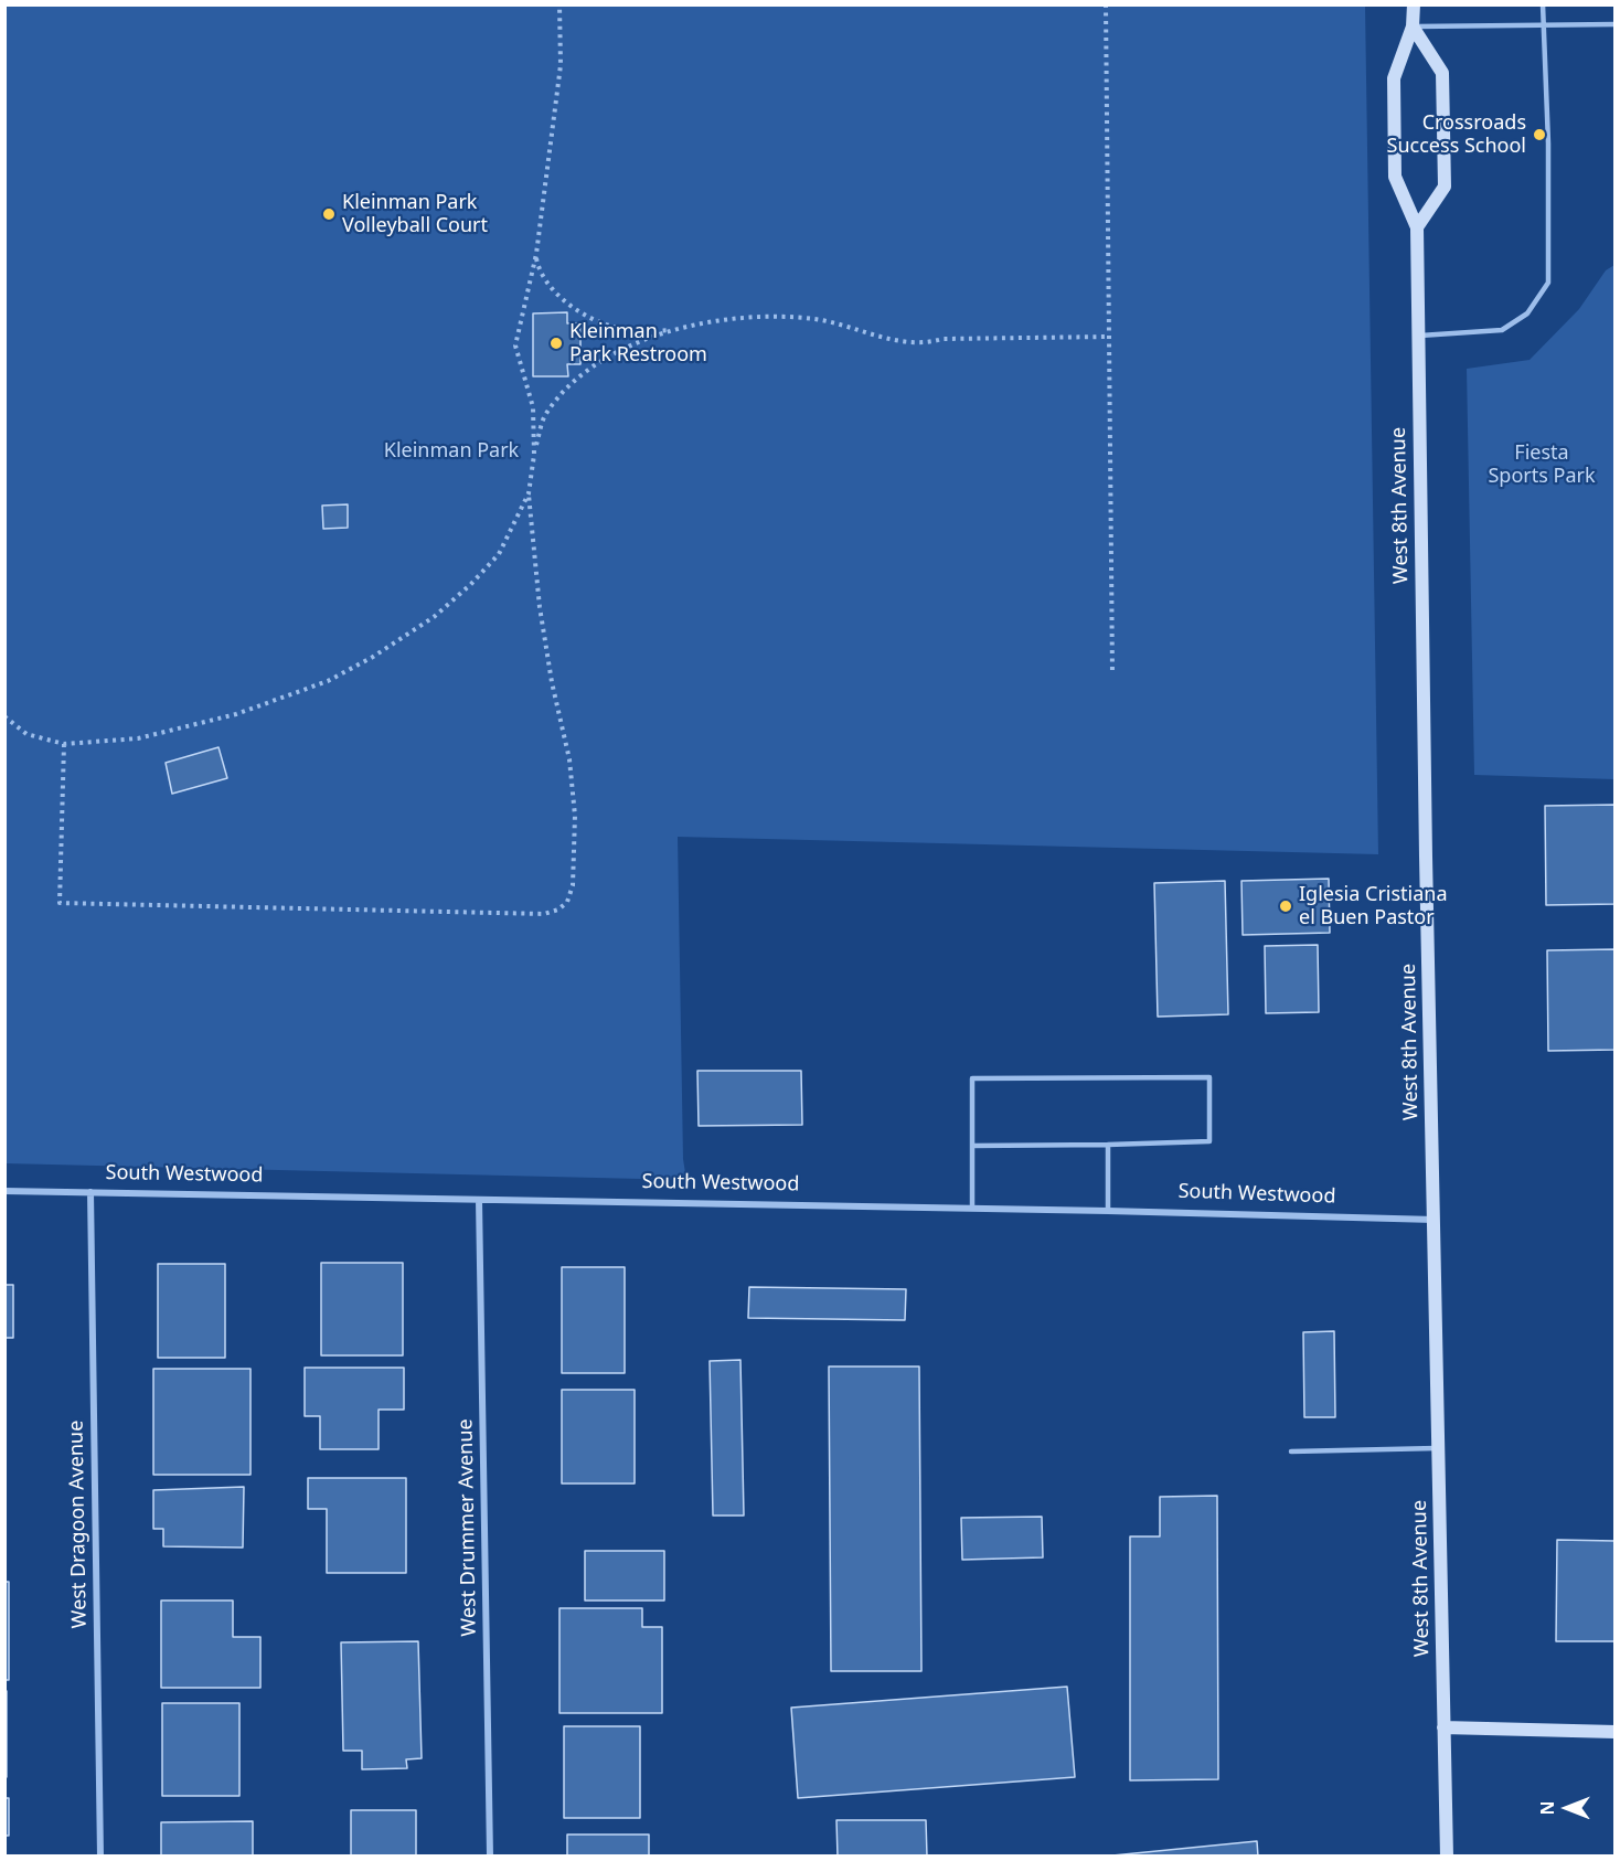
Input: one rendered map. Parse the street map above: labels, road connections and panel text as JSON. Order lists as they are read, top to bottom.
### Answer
{
  "streets": {
    "street": [
      "West 8th Avenue",
      "South Westwood",
      "West Dragoon Avenue",
      "West Drummer Avenue"
    ]
  },
  "crossings": [
    ["West 8th Avenue", "South Westwood"],
    ["South Westwood", "West Dragoon Avenue"],
    ["South Westwood", "West Drummer Avenue"]
  ],
  "parks": ["Kleinman Park", "Fiesta Sports Park"],
  "places": [
    "Crossroads Success School",
    "Kleinman Park Volleyball Court",
    "Kleinman Park Restroom",
    "Iglesia Cristiana el Buen Pastor"
  ],
  "north": "left"
}
